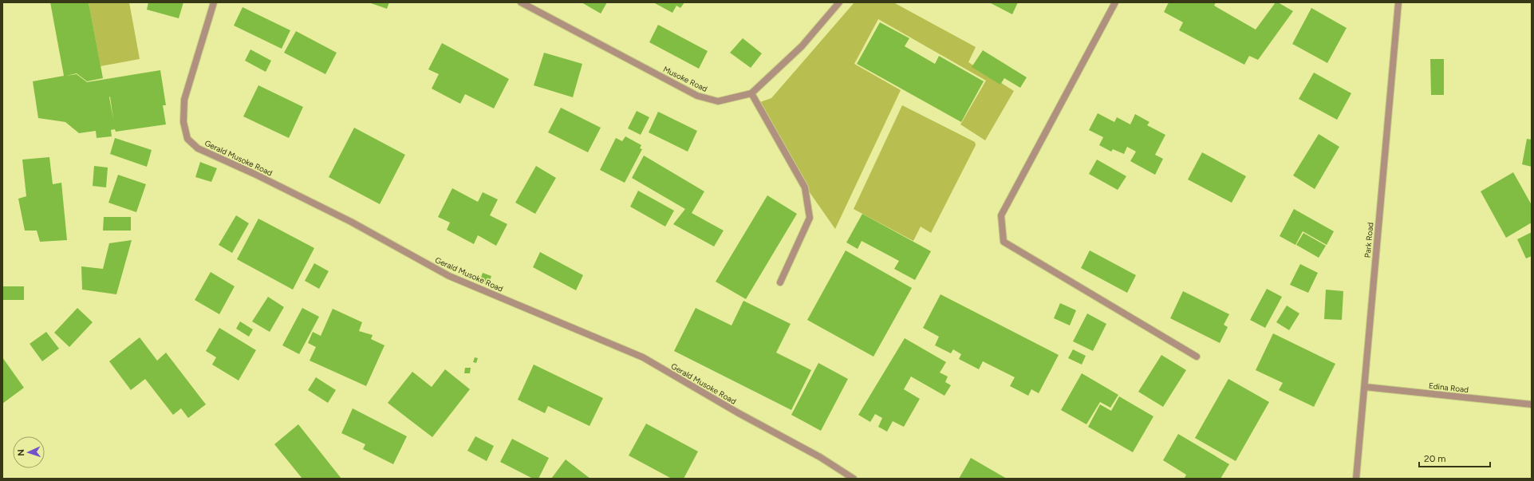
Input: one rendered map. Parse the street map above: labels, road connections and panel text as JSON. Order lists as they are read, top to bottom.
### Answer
{
  "streets": {
    "street": [
      "Musoke Road",
      "Gerald Musoke Road",
      "Park Road",
      "Edina Road"
    ]
  },
  "crossings": [
    ["Park Road", "Edina Road"]
  ],
  "scale_bar": "20 m",
  "north": "left"
}
